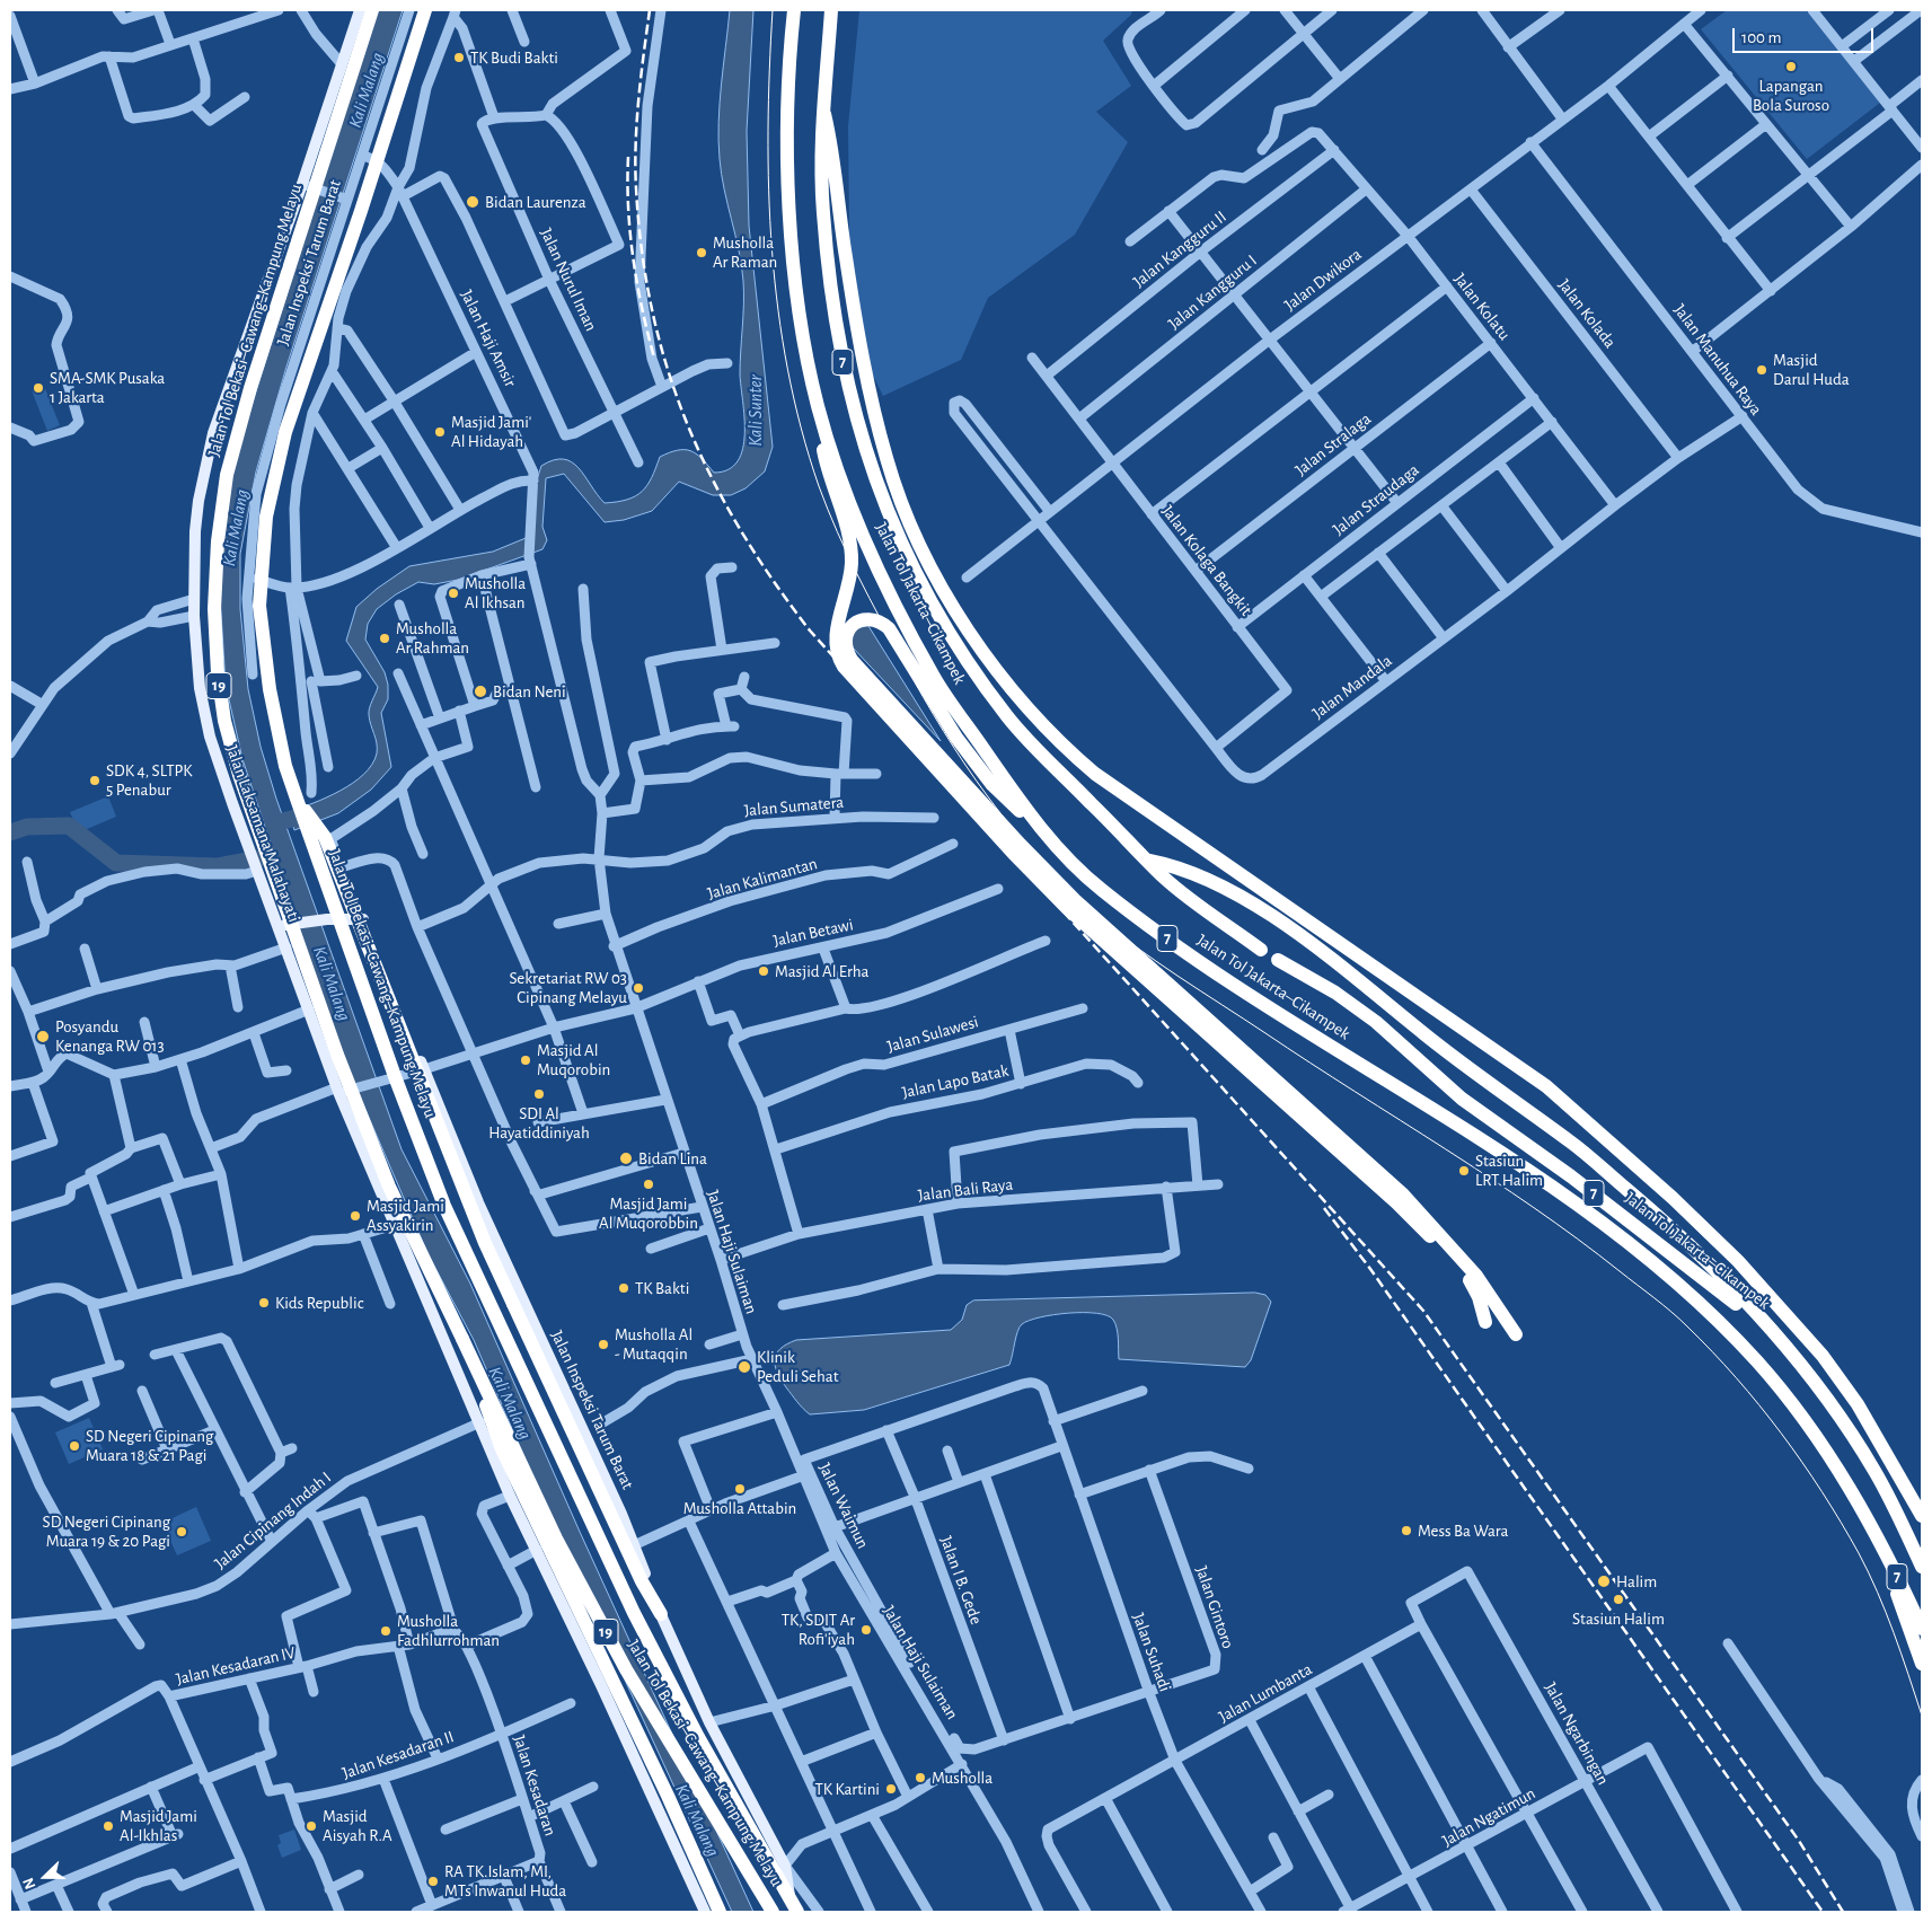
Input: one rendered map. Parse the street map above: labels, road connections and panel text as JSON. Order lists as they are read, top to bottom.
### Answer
{
  "streets": {
    "highway": [
      "Jalan Tol Bekasi–Cawang–Kampung Melayu",
      "7",
      "Jalan Tol Jakarta–Cikampek",
      "19"
    ],
    "main road": ["Jalan Inspeksi Tarum Barat", "Jalan Laksamana Malahayati"],
    "street": [
      "Jalan Kangguru II",
      "Jalan Nurul Iman",
      "Jalan Dwikora",
      "Jalan Kangguru I",
      "Jalan Kolatu",
      "Jalan Kolada",
      "Jalan Haji Amsir",
      "Jalan Manuhua Raya",
      "Jalan Stralaga",
      "Jalan Straudaga",
      "Jalan Kolaga Bangkit",
      "Jalan Mandala",
      "Jalan Sumatera",
      "Jalan Kalimantan",
      "Jalan Betawi",
      "Jalan Sulawesi",
      "Jalan Lapo Batak",
      "Jalan Bali Raya",
      "Jalan Haji Sulaiman",
      "Jalan Waimun",
      "Jalan Cipinang Indah I",
      "Jalan I B. Gede",
      "Jalan Gintoro",
      "Jalan Suhadi",
      "Jalan Kesadaran IV",
      "Jalan Lumbanta",
      "Jalan Ngarbingan",
      "Jalan Kesadaran II",
      "Jalan Kesadaran",
      "Jalan Ngatimun"
    ]
  },
  "crossings": [
    ["Jalan Kangguru II", "Jalan Kolatu"],
    ["Jalan Kangguru II", "Jalan Kolaga Bangkit"],
    ["Jalan Inspeksi Tarum Barat", "Jalan Haji Amsir"],
    ["Jalan Inspeksi Tarum Barat", "Jalan Betawi"],
    ["Jalan Dwikora", "Jalan Kolatu"],
    ["Jalan Dwikora", "Jalan Kolada"],
    ["Jalan Dwikora", "Jalan Manuhua Raya"],
    ["Jalan Dwikora", "Jalan Kolaga Bangkit"],
    ["Jalan Dwikora", "Jalan Mandala"],
    ["Jalan Kangguru I", "Jalan Kolatu"],
    ["Jalan Kangguru I", "Jalan Kolaga Bangkit"],
    ["Jalan Kolatu", "Jalan Stralaga"],
    ["Jalan Kolatu", "Jalan Straudaga"],
    ["Jalan Kolatu", "Jalan Mandala"],
    ["Jalan Kolada", "Jalan Mandala"],
    ["Jalan Manuhua Raya", "Jalan Mandala"],
    ["Jalan Stralaga", "Jalan Kolaga Bangkit"],
    ["Jalan Straudaga", "Jalan Kolaga Bangkit"],
    ["Jalan Kolaga Bangkit", "Jalan Mandala"],
    ["Jalan Sumatera", "Jalan Haji Sulaiman"],
    ["Jalan Laksamana Malahayati", "Jalan Betawi"],
    ["Jalan Laksamana Malahayati", "Jalan Cipinang Indah I"],
    ["Jalan Kalimantan", "Jalan Haji Sulaiman"],
    ["Jalan Betawi", "Jalan Haji Sulaiman"],
    ["Jalan Bali Raya", "Jalan Haji Sulaiman"],
    ["Jalan Waimun", "Jalan I B. Gede"],
    ["Jalan Waimun", "Jalan Gintoro"],
    ["Jalan Waimun", "Jalan Suhadi"],
    ["Jalan I B. Gede", "Jalan Gintoro"],
    ["Jalan Gintoro", "Jalan Suhadi"],
    ["Jalan Suhadi", "Jalan Lumbanta"],
    ["Jalan Kesadaran IV", "Jalan Kesadaran"],
    ["Jalan Lumbanta", "Jalan Ngarbingan"],
    ["Jalan Ngarbingan", "Jalan Ngatimun"],
    ["Jalan Kesadaran II", "Jalan Kesadaran"]
  ],
  "water": ["Kali Malang", "Kali Sunter"],
  "places": [
    "TK Budi Bakti",
    "Lapangan Bola Suroso",
    "Bidan Laurenza",
    "Musholla Ar Raman",
    "Masjid Darul Huda",
    "SMA-SMK Pusaka 1 Jakarta",
    "Masjid Jami' Al Hidayah",
    "Musholla Al Ikhsan",
    "Musholla Ar Rahman",
    "Bidan Neni",
    "SDK 4, SLTPK 5 Penabur",
    "Masjid Al Erha",
    "Sekretariat RW 03 Cipinang Melayu",
    "Posyandu Kenanga RW 013",
    "Masjid Al Muqorobin",
    "SDI Al Hayatiddiniyah",
    "Bidan Lina",
    "Stasiun LRT Halim",
    "Masjid Jami Al Muqorobbin",
    "Masjid Jami Assyakirin",
    "TK Bakti",
    "Kids Republic",
    "Musholla Al - Mutaqqin",
    "Klinik Peduli Sehat",
    "SD Negeri Cipinang Muara 18 & 21 Pagi",
    "Musholla Attabin",
    "Mess Ba Wara",
    "SD Negeri Cipinang Muara 19 & 20 Pagi",
    "Halim",
    "Stasiun Halim",
    "TK, SDIT Ar Rofi'iyah",
    "Musholla Fadhlurrohman",
    "Musholla",
    "TK Kartini",
    "Masjid Jami Al-Ikhlas",
    "Masjid Aisyah R.A",
    "RA TK.Islam, MI, MTs Inwanul Huda"
  ],
  "scale_bar": "100 m",
  "north": "left"
}
